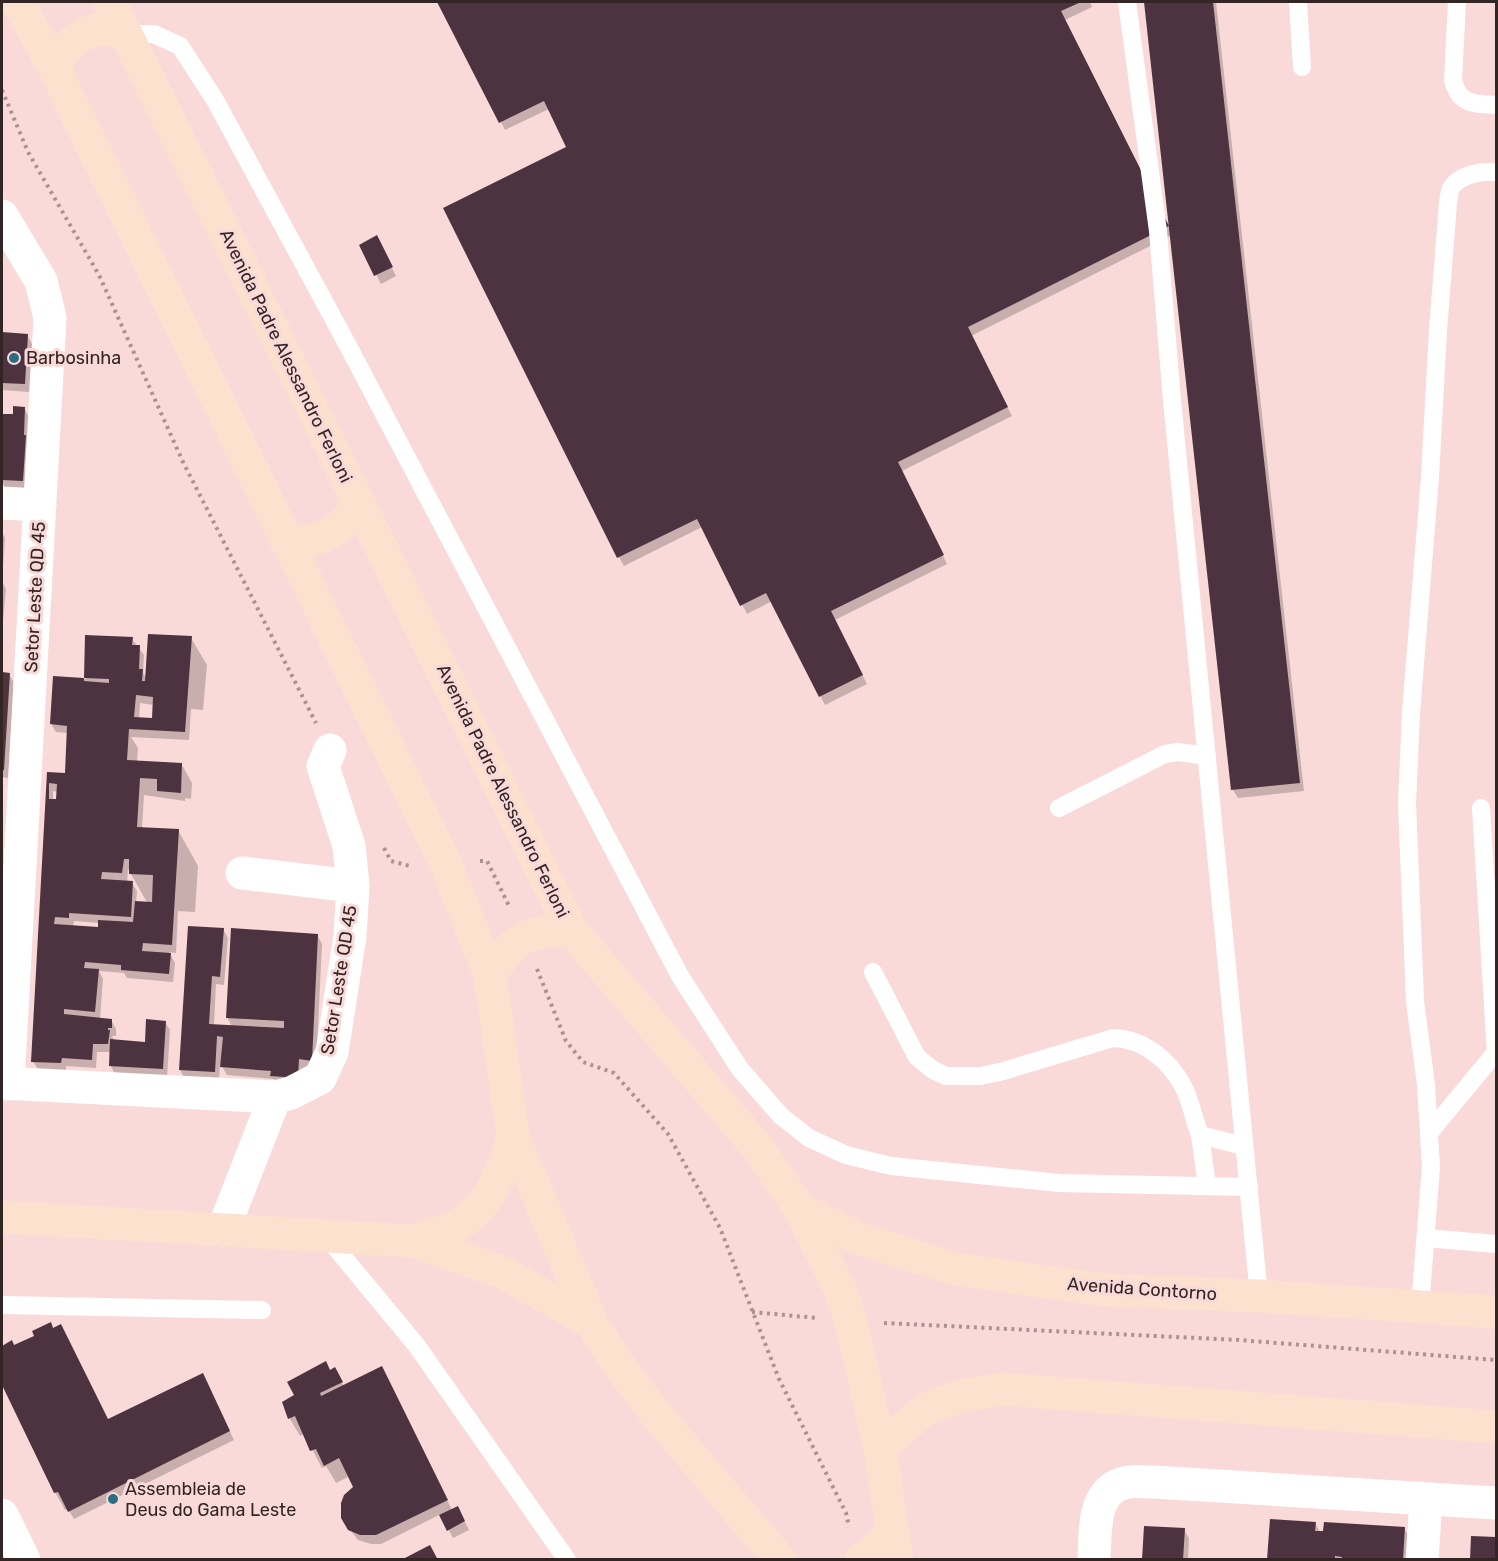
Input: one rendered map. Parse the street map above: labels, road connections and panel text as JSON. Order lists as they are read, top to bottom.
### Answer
{
  "streets": {
    "main road": ["Avenida Padre Alessandro Ferloni", "Avenida Contorno"],
    "street": ["Setor Leste QD 45"]
  },
  "crossings": [
    ["Avenida Padre Alessandro Ferloni", "Avenida Contorno"]
  ],
  "places": ["Barbosinha", "Assembleia de Deus do Gama Leste"]
}
